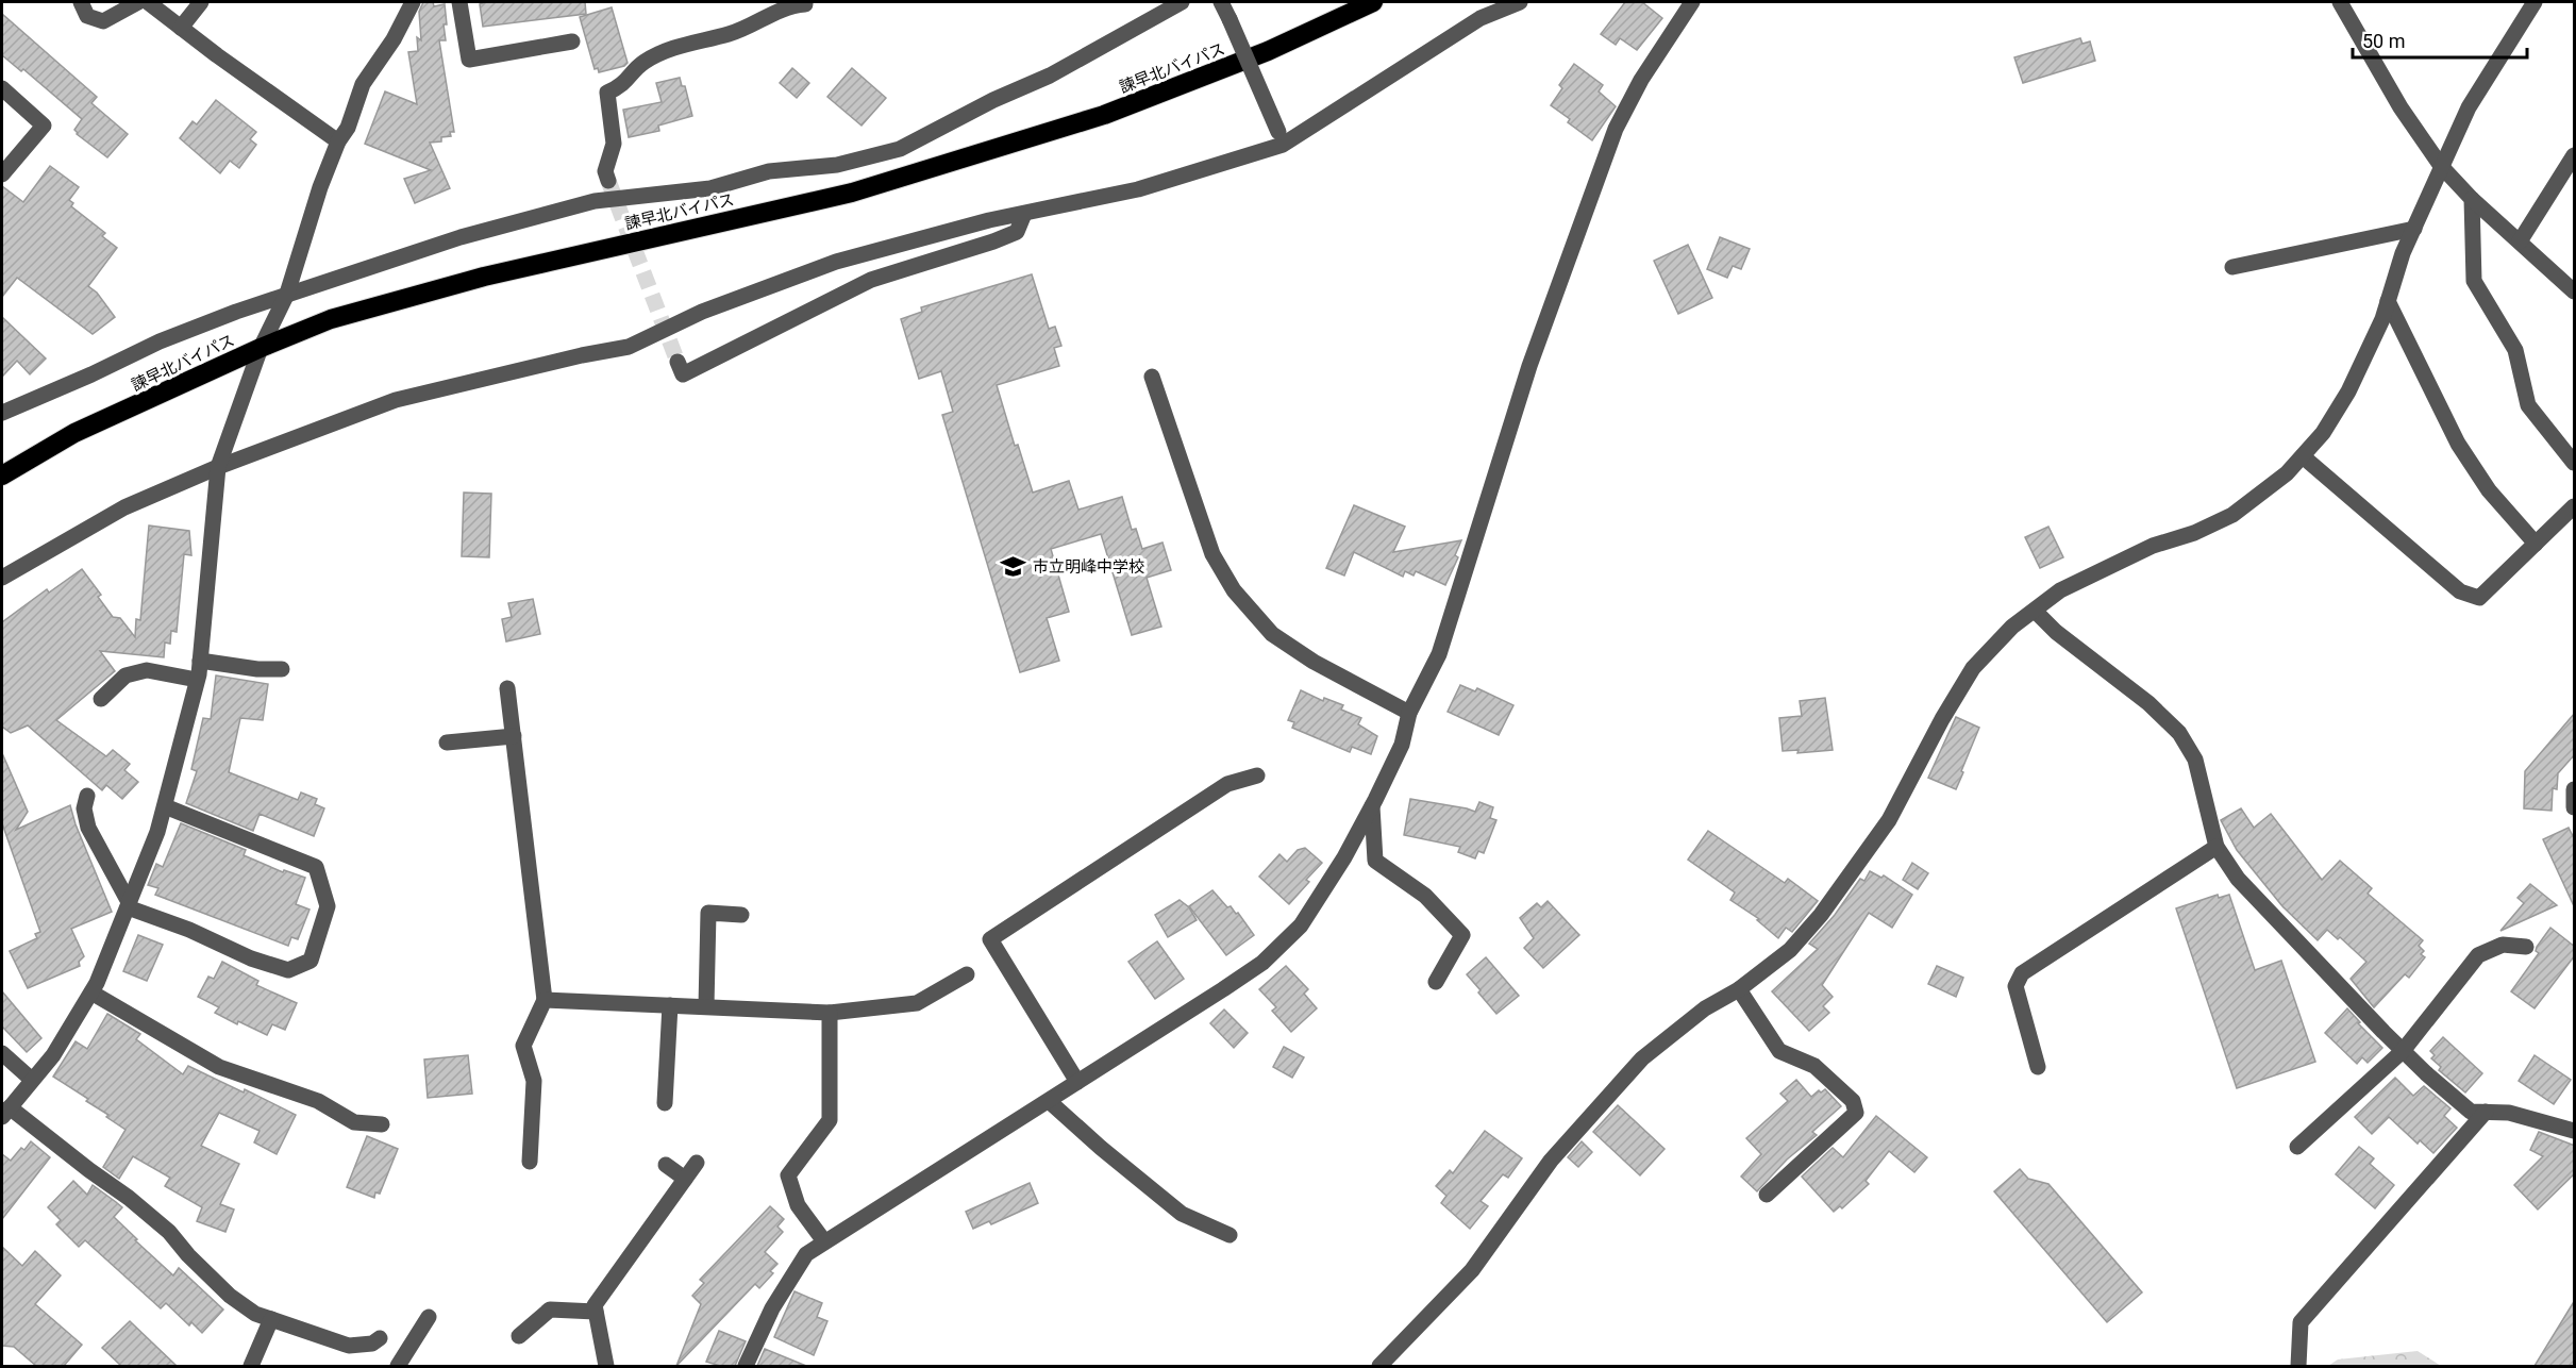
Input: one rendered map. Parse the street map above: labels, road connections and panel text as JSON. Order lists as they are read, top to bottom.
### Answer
{
  "streets": {
    "highway": ["諫早北バイパス"]
  },
  "places": {
    "school or university": ["市立明峰中学校"]
  },
  "scale_bar": "50 m"
}
